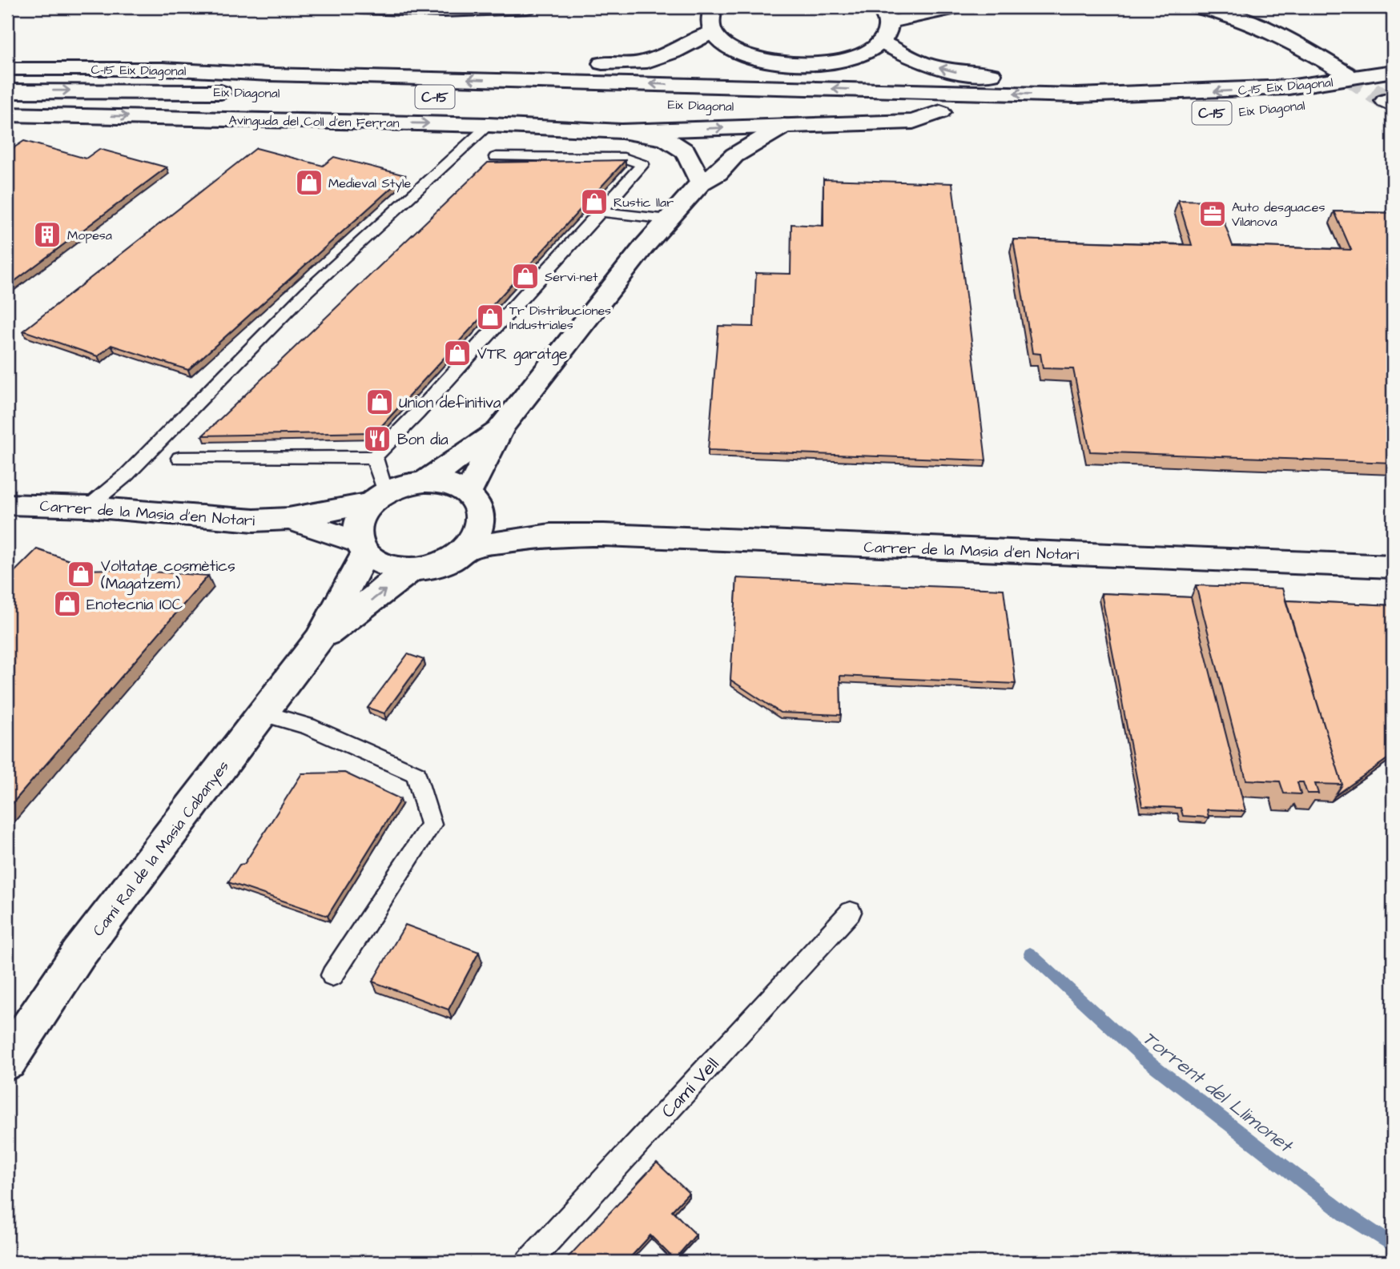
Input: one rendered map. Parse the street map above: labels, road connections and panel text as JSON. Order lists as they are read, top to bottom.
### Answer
{
  "streets": {
    "main road": [
      "C-15 Eix Diagonal",
      "Eix Diagonal",
      "C-15",
      "Avinguda del Coll d'en Ferran",
      "Carrer de la Masia d'en Notari",
      "Camí Ral de la Masia Cabanyes"
    ],
    "lane": ["Camí Vell"]
  },
  "crossings": [
    ["C-15 Eix Diagonal", "Eix Diagonal"],
    ["C-15 Eix Diagonal", "C-15"],
    ["Carrer de la Masia d'en Notari", "Camí Ral de la Masia Cabanyes"]
  ],
  "one_way": ["C-15 Eix Diagonal"],
  "water": ["Torrent del Llimonet"],
  "places": {
    "shop": [
      "Medieval Style",
      "Rustic llar",
      "Servi-net",
      "Tr Distribuciones Industriales",
      "VTR garatge",
      "Union definitiva",
      "Voltatge cosmètics (Magatzem)",
      "Enotecnia IOC"
    ],
    "office": ["Auto desguaces Vilanova"],
    "building": ["Mopesa"],
    "restaurant": ["Bon dia"]
  }
}
